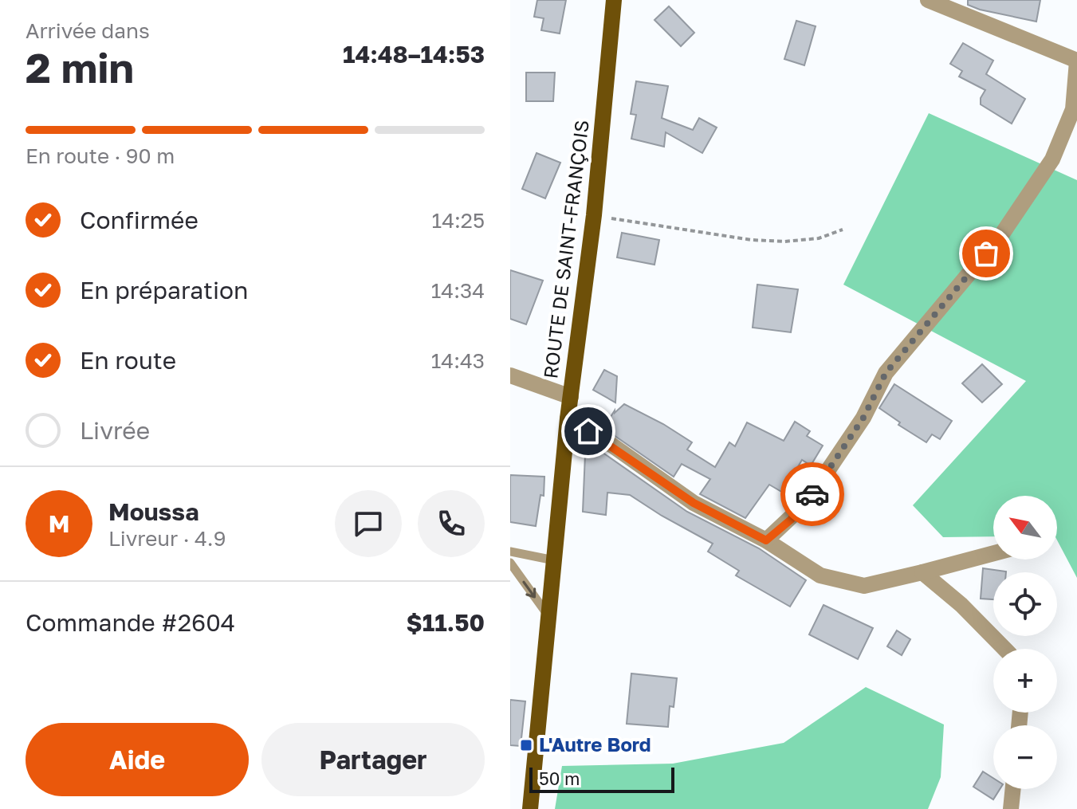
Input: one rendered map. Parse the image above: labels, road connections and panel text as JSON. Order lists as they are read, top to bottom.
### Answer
{
  "streets": {
    "main road": ["ROUTE DE SAINT-FRANÇOIS"]
  },
  "places": {
    "transit": ["L'Autre Bord"]
  },
  "scale_bar": "50 m",
  "north": "top left",
  "page": {
    "heading": ["2 min", "Arrivée dans", "14:48–14:53"],
    "panel": [
      "Moussa",
      "Livreur · 4.9",
      "Commande #2604",
      "$11.50"
    ],
    "bar": "En route · 90 m",
    "list": [
      ["Confirmée", "14:25"],
      ["En préparation", "14:34"],
      ["En route", "14:43"],
      "Livrée"
    ],
    "round": "M",
    "map_buttons": ["+", "−"],
    "buttons": ["Aide", "Partager"],
    "scale": "50 m"
  }
}
